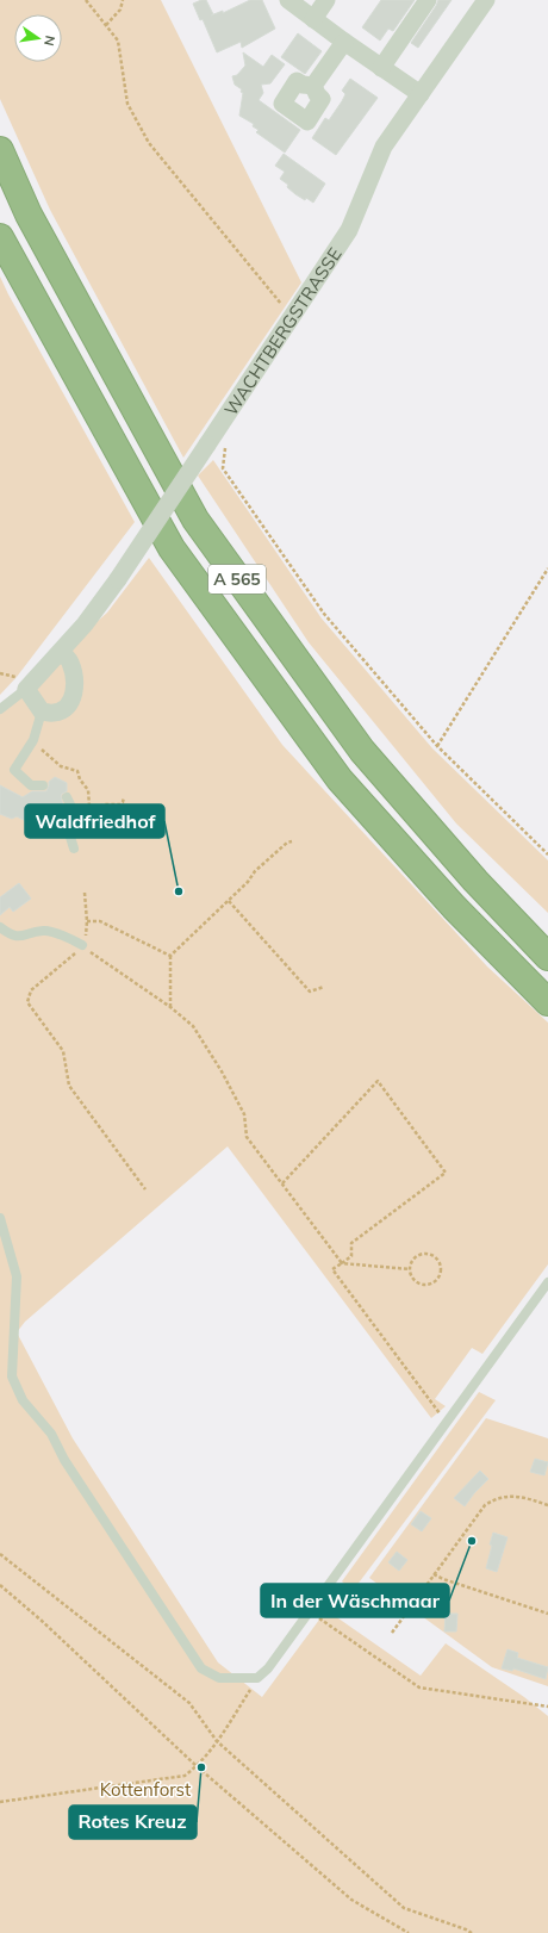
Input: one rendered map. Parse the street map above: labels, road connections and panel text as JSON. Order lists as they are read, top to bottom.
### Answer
{
  "streets": {
    "highway": ["A 565"],
    "street": ["WACHTBERGSTRASSE"]
  },
  "parks": ["Kottenforst"],
  "places": ["Waldfriedhof", "In der Wäschmaar", "Rotes Kreuz"],
  "north": "right"
}
